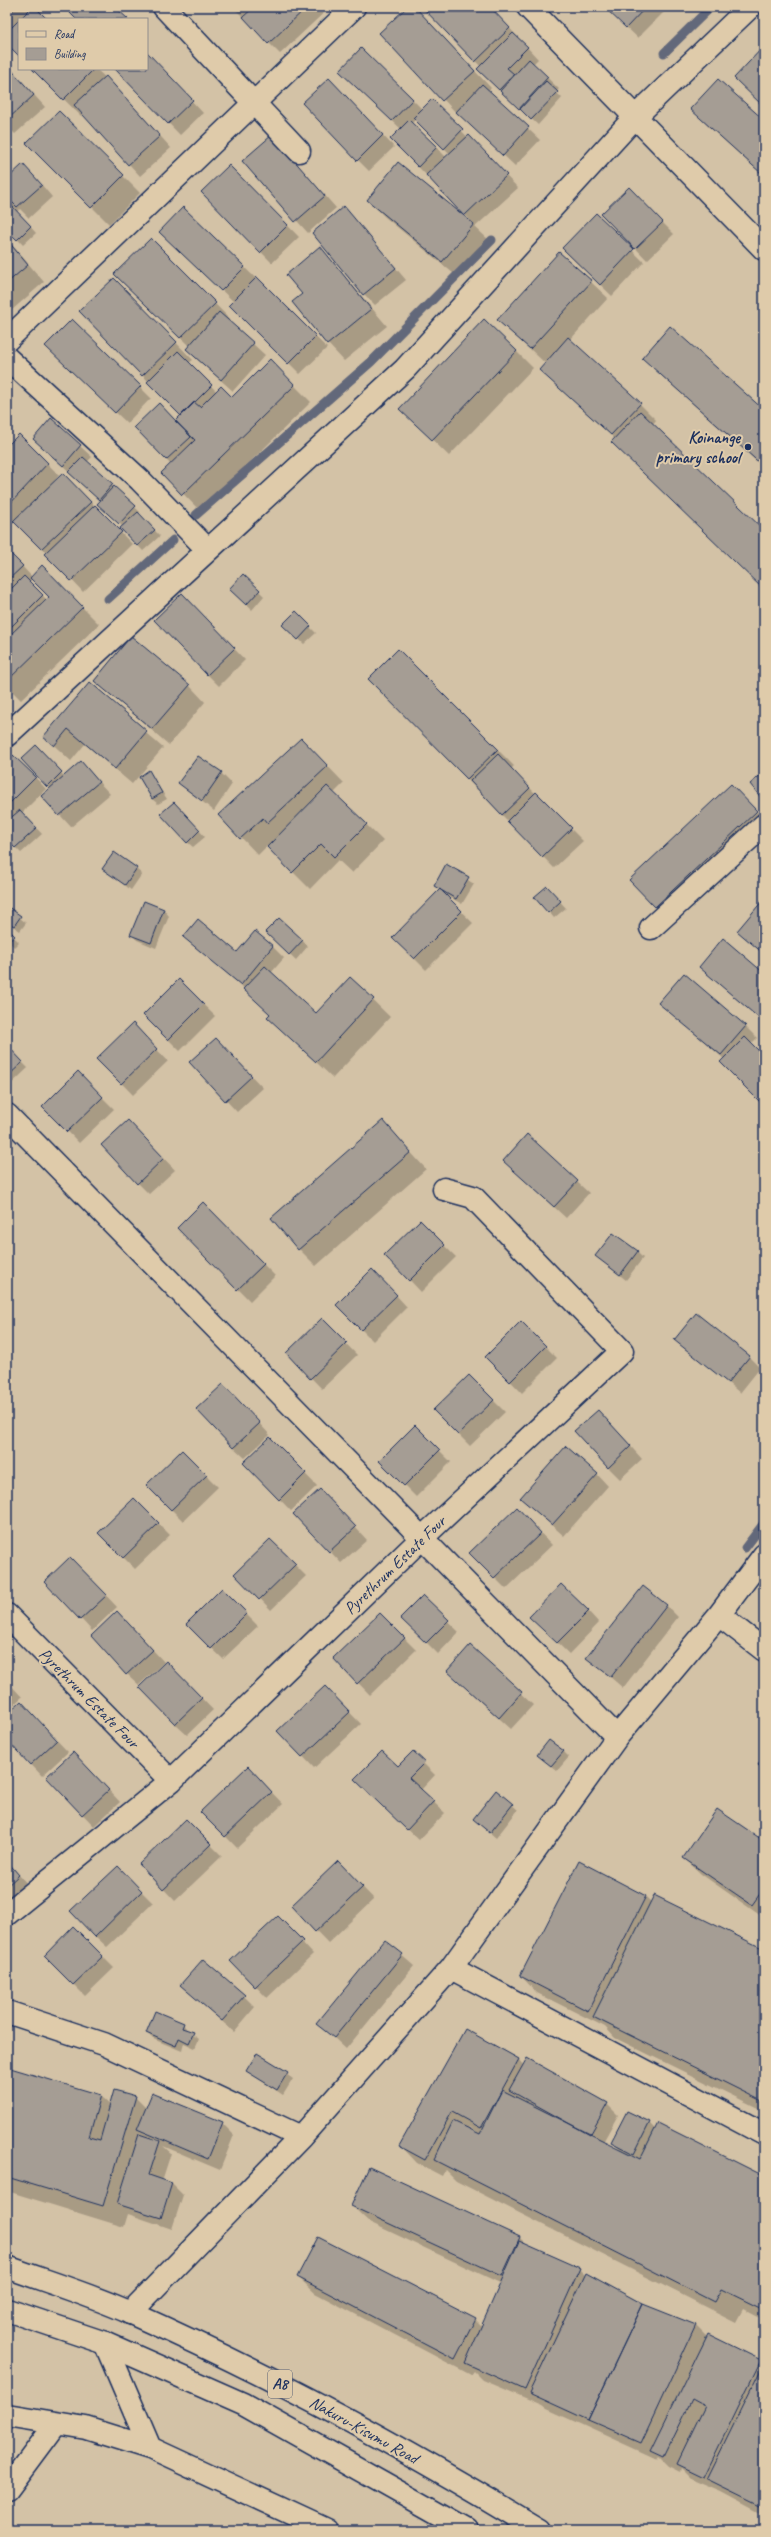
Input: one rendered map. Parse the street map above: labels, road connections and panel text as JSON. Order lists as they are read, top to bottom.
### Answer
{
  "streets": {
    "main road": ["Pyrethrum Estate Four", "A8", "Nakuru-Kisumu Road"]
  },
  "places": ["Koinange primary school"],
  "legend": ["Road", "Building"]
}
